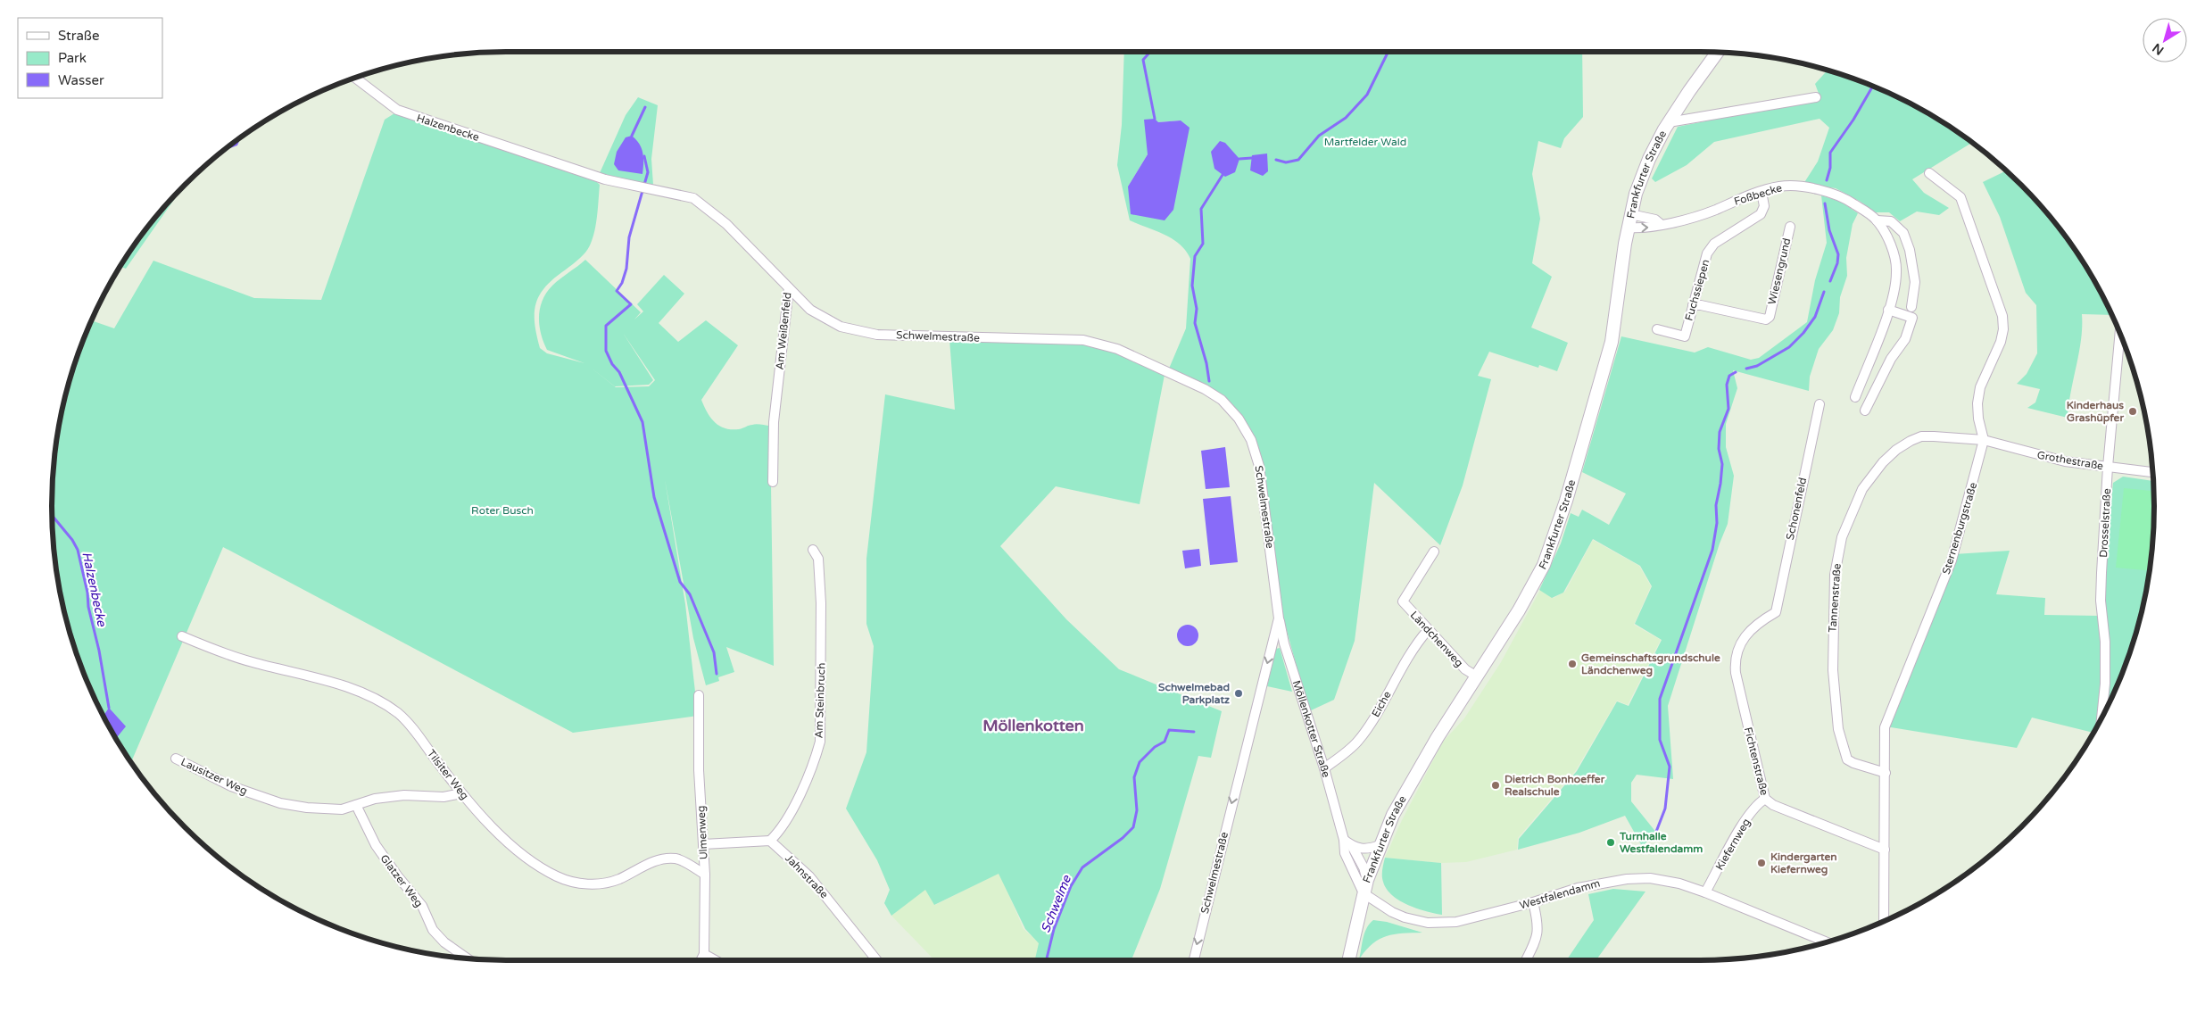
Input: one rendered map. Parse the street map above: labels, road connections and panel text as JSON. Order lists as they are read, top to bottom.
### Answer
{
  "streets": {
    "main road": ["Frankfurter Straße"],
    "street": [
      "Halzenbecke",
      "Foßbecke",
      "Wiesengrund",
      "Fuchssiepen",
      "Am Weißenfeld",
      "Schwelmestraße",
      "Grothestraße",
      "Schonenfeld",
      "Drosselstraße",
      "Sternenburgstraße",
      "Tannenstraße",
      "Ländchenweg",
      "Am Steinbruch",
      "Eiche",
      "Möllenkotter Straße",
      "Fichtenstraße",
      "Tilsiter Weg",
      "Lausitzer Weg",
      "Ulmenweg",
      "Kiefernweg",
      "Jahnstraße",
      "Glatzer Weg",
      "Westfalendamm"
    ]
  },
  "crossings": [
    ["Halzenbecke", "Am Weißenfeld"],
    ["Frankfurter Straße", "Foßbecke"],
    ["Frankfurter Straße", "Ländchenweg"],
    ["Frankfurter Straße", "Möllenkotter Straße"],
    ["Frankfurter Straße", "Westfalendamm"],
    ["Foßbecke", "Fuchssiepen"],
    ["Wiesengrund", "Fuchssiepen"],
    ["Am Weißenfeld", "Schwelmestraße"],
    ["Schwelmestraße", "Möllenkotter Straße"],
    ["Grothestraße", "Drosselstraße"],
    ["Grothestraße", "Sternenburgstraße"],
    ["Grothestraße", "Tannenstraße"],
    ["Schonenfeld", "Fichtenstraße"],
    ["Sternenburgstraße", "Tannenstraße"],
    ["Sternenburgstraße", "Fichtenstraße"],
    ["Ländchenweg", "Eiche"],
    ["Am Steinbruch", "Jahnstraße"],
    ["Eiche", "Möllenkotter Straße"],
    ["Möllenkotter Straße", "Westfalendamm"],
    ["Fichtenstraße", "Kiefernweg"],
    ["Tilsiter Weg", "Lausitzer Weg"],
    ["Tilsiter Weg", "Ulmenweg"],
    ["Lausitzer Weg", "Glatzer Weg"],
    ["Kiefernweg", "Westfalendamm"]
  ],
  "districts": ["Möllenkotten"],
  "water": ["Halzenbecke", "Schwelme"],
  "parks": ["Martfelder Wald", "Roter Busch"],
  "places": [
    "Kinderhaus Grashüpfer",
    "Gemeinschaftsgrundschule Ländchenweg",
    "Schwelmebad Parkplatz",
    "Dietrich Bonhoeffer Realschule",
    "Turnhalle Westfalendamm",
    "Kindergarten Kiefernweg"
  ],
  "legend": ["Straße", "Park", "Wasser"],
  "north": "bottom left"
}
